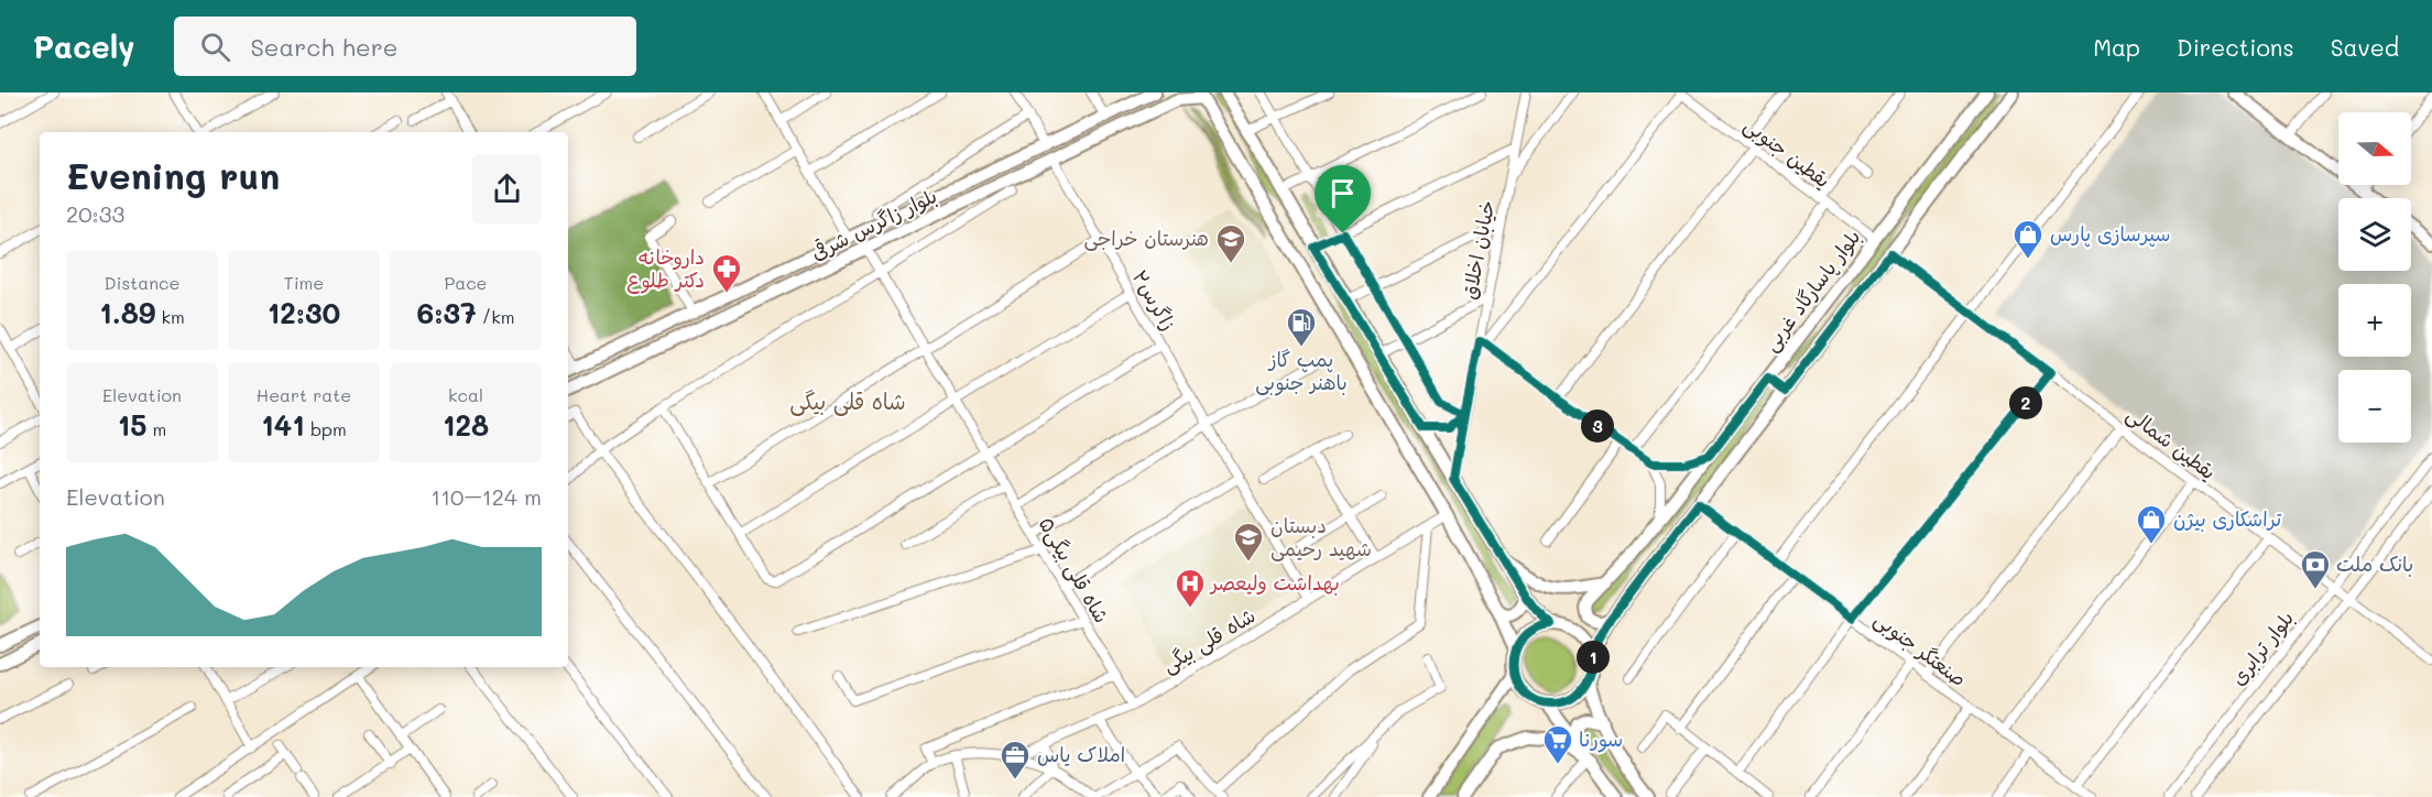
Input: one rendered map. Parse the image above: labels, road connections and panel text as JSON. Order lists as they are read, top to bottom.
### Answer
{
  "streets": {
    "main road": ["بلوار زاگرس شرقی", "بلوار پاسارگاد غربی"],
    "street": [
      "یقطین جنوبی",
      "خیابان اخلاق",
      "زاگرس۲",
      "یقطین شمالی",
      "شاه قلی بیگی۵",
      "شاه قلی بیگی",
      "بلوار ترابری",
      "صنعتگر جنوبی"
    ]
  },
  "crossings": [
    ["یقطین جنوبی", "بلوار پاسارگاد غربی"],
    ["بلوار زاگرس شرقی", "زاگرس۲"],
    ["بلوار زاگرس شرقی", "شاه قلی بیگی۵"],
    ["بلوار پاسارگاد غربی", "یقطین شمالی"],
    ["بلوار پاسارگاد غربی", "صنعتگر جنوبی"],
    ["زاگرس۲", "شاه قلی بیگی"],
    ["یقطین شمالی", "بلوار ترابری"],
    ["شاه قلی بیگی۵", "شاه قلی بیگی"]
  ],
  "districts": ["شاه قلی بیگی"],
  "places": {
    "shop": ["سپرسازی پارس", "تراشکاری بیژن"],
    "school or university": ["هنرستان خراجی", "دبستان شهید رحیمی"],
    "pharmacy": ["داروخانه دکتر طلوع"],
    "fuel station": ["پمپ گاز باهنر جنوبی"],
    "bank": ["بانک ملت"],
    "hospital": ["بهداشت ولیعصر"],
    "supermarket": ["سورنا"],
    "office": ["املاک یاس"]
  },
  "north": "right",
  "page": {
    "header": "Pacely",
    "search": "Search here",
    "nav": ["Map", "Directions", "Saved"],
    "map_buttons": ["+", "−"],
    "heading": ["Evening run", "20:33"],
    "stats": [
      ["Distance", "1.89 km"],
      ["Time", "12:30"],
      ["Pace", "6:37 /km"],
      ["Elevation", "15 m"],
      ["Heart rate", "141 bpm"],
      ["kcal", "128"]
    ],
    "pins": ["2", "3", "1"],
    "chart": ["Elevation", "110–124 m"]
  }
}
